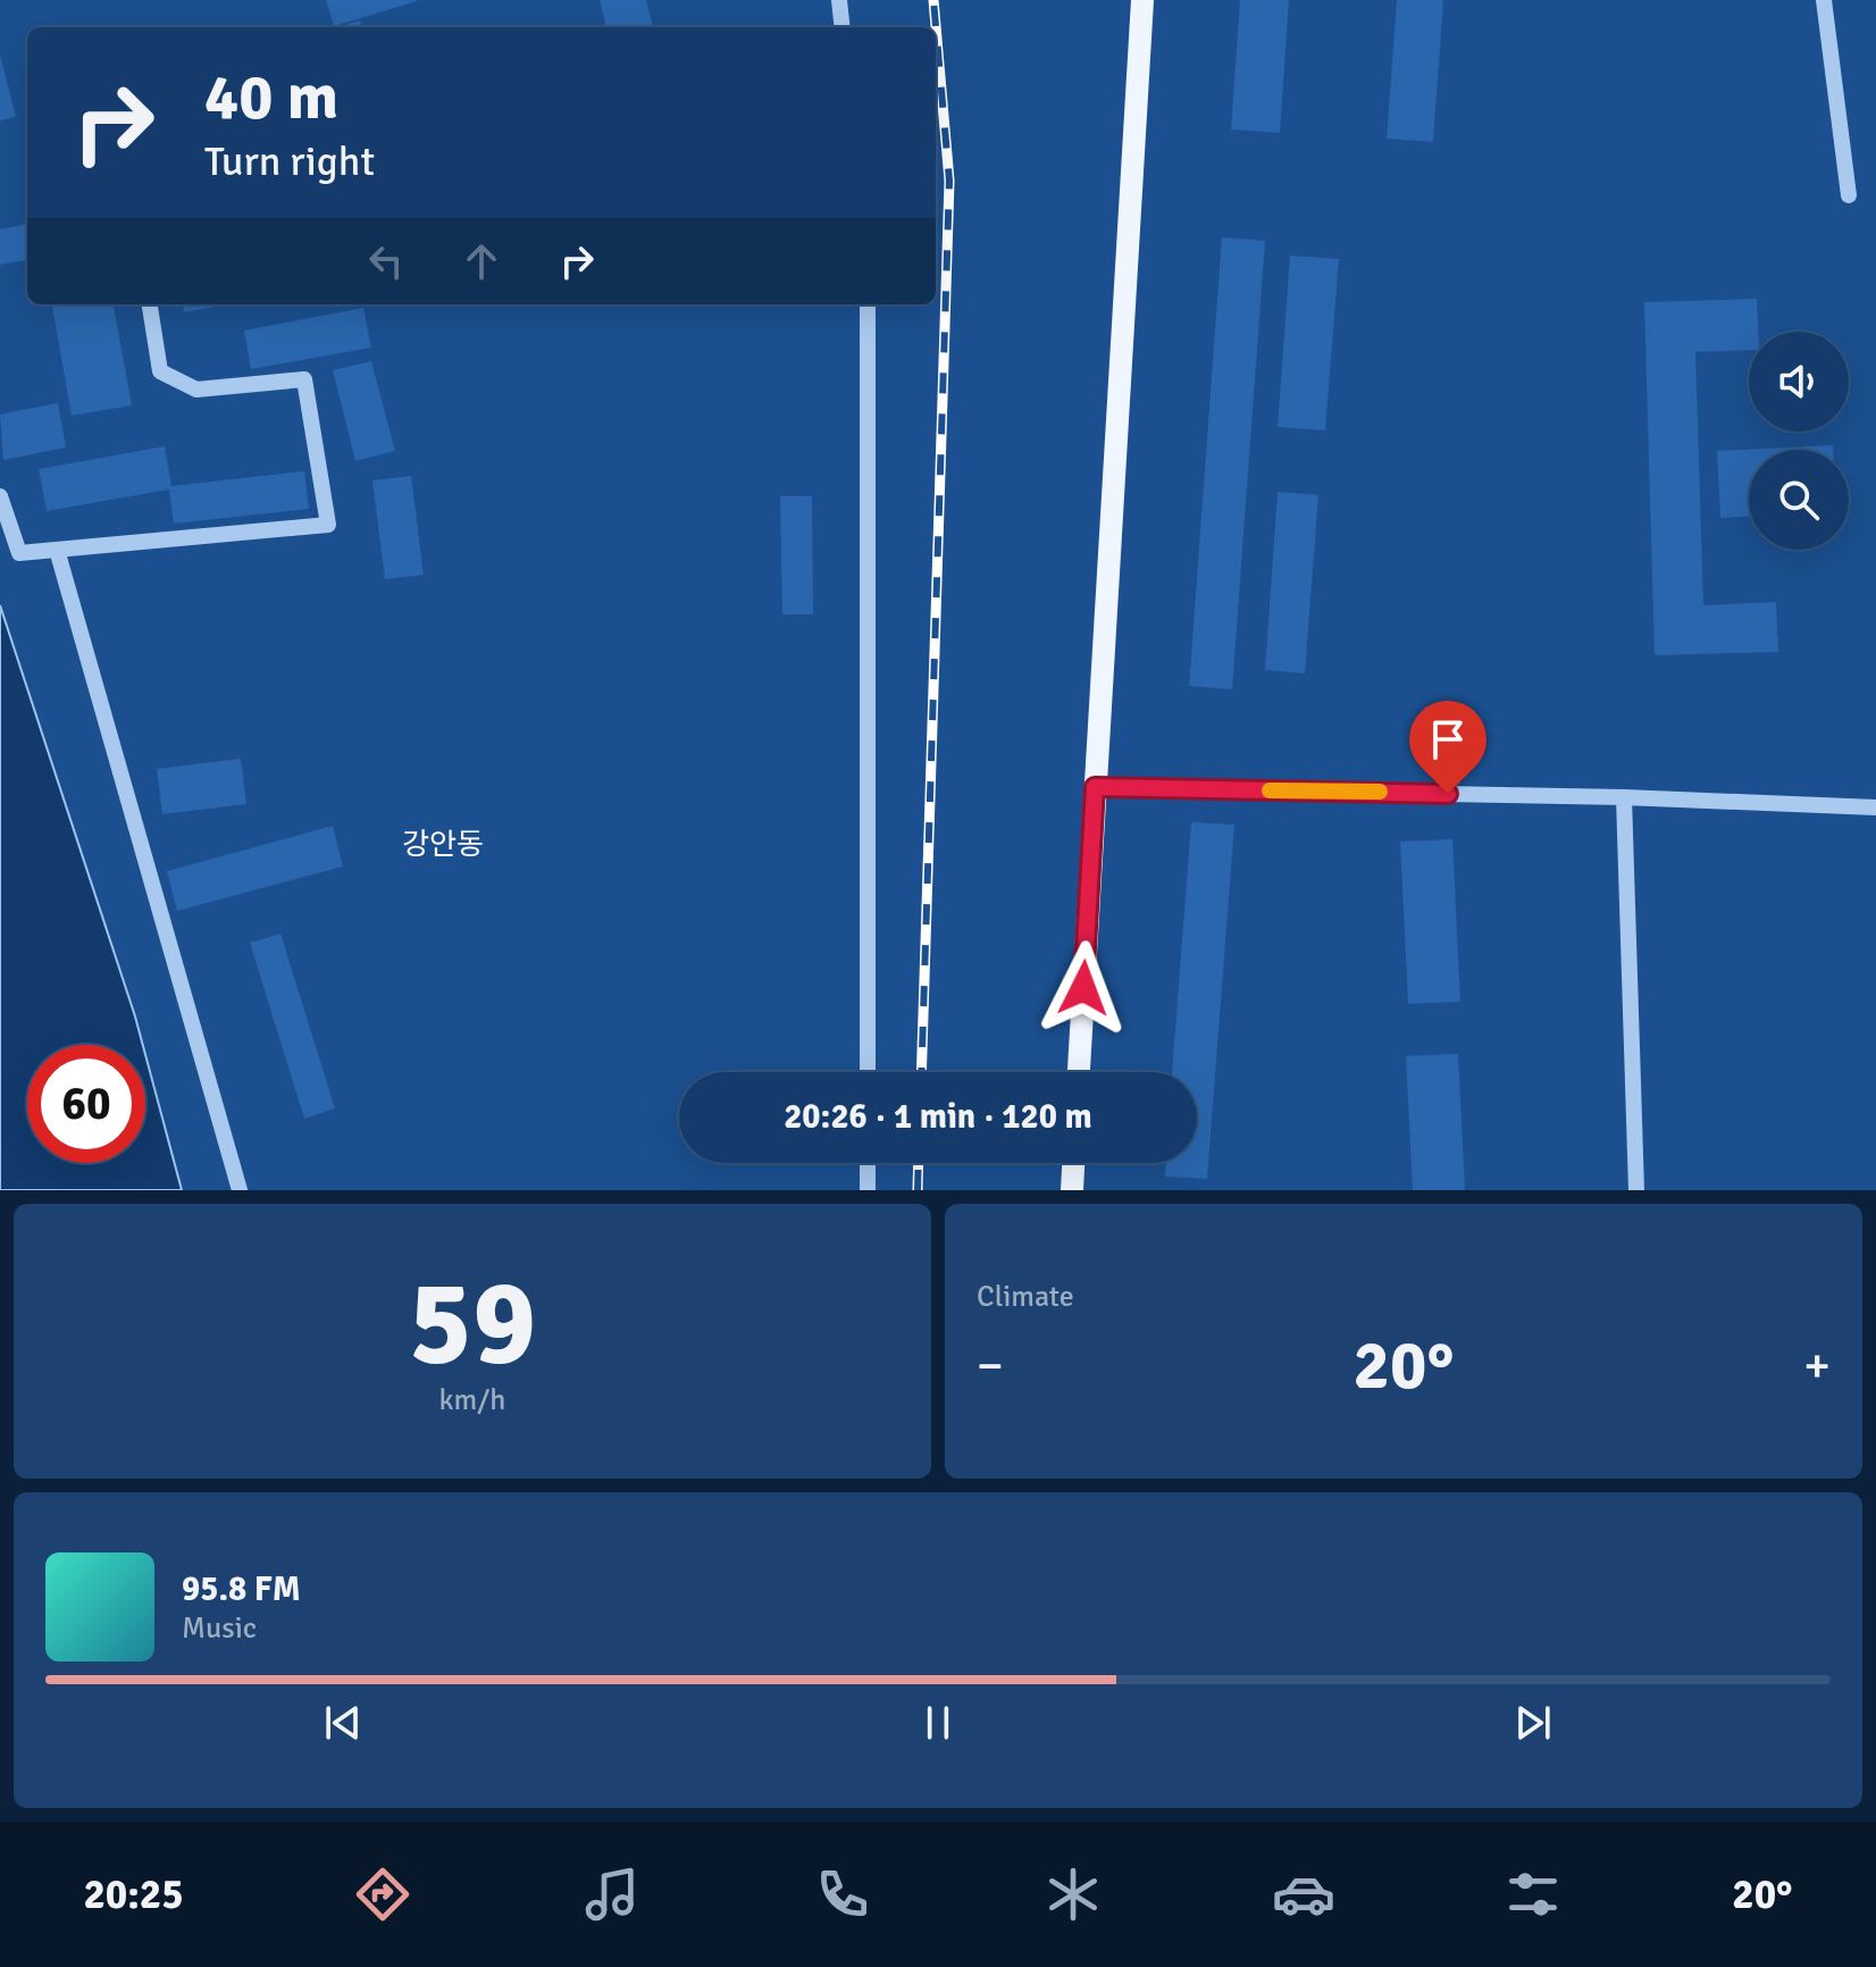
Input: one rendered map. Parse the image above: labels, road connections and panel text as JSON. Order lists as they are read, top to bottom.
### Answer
{
  "districts": ["강안동"],
  "page": {
    "turn": ["40 m", "Turn right"],
    "limit": "60",
    "trip": "20:26 · 1 min · 120 m",
    "tile": [
      ["59", "km/h"],
      "Climate"
    ],
    "heat": ["−", "20°", "+"],
    "song": ["95.8 FM", "Music"],
    "tabs": ["20:25", "20°"]
  }
}
